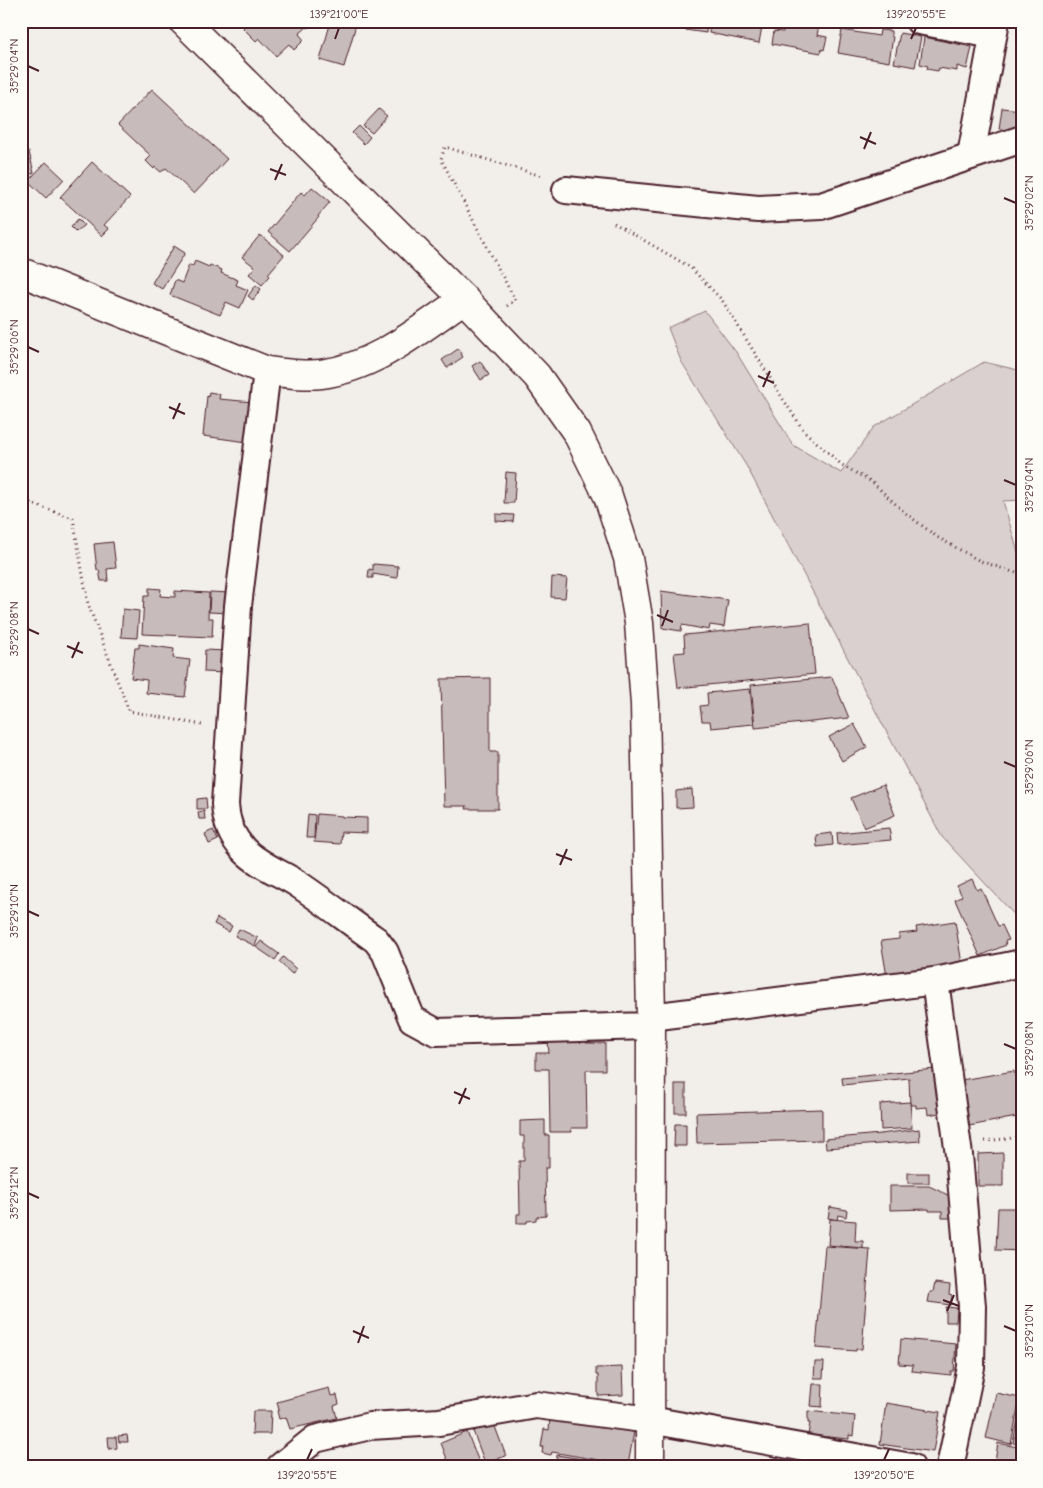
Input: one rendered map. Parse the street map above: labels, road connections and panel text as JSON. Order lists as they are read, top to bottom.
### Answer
{
  "coordinates": [
    "139°21'00\"E",
    "139°20'55\"E",
    "35°29'04\"N",
    "35°29'02\"N",
    "35°29'06\"N",
    "35°29'08\"N",
    "35°29'10\"N",
    "35°29'12\"N",
    "139°20'50\"E"
  ]
}
